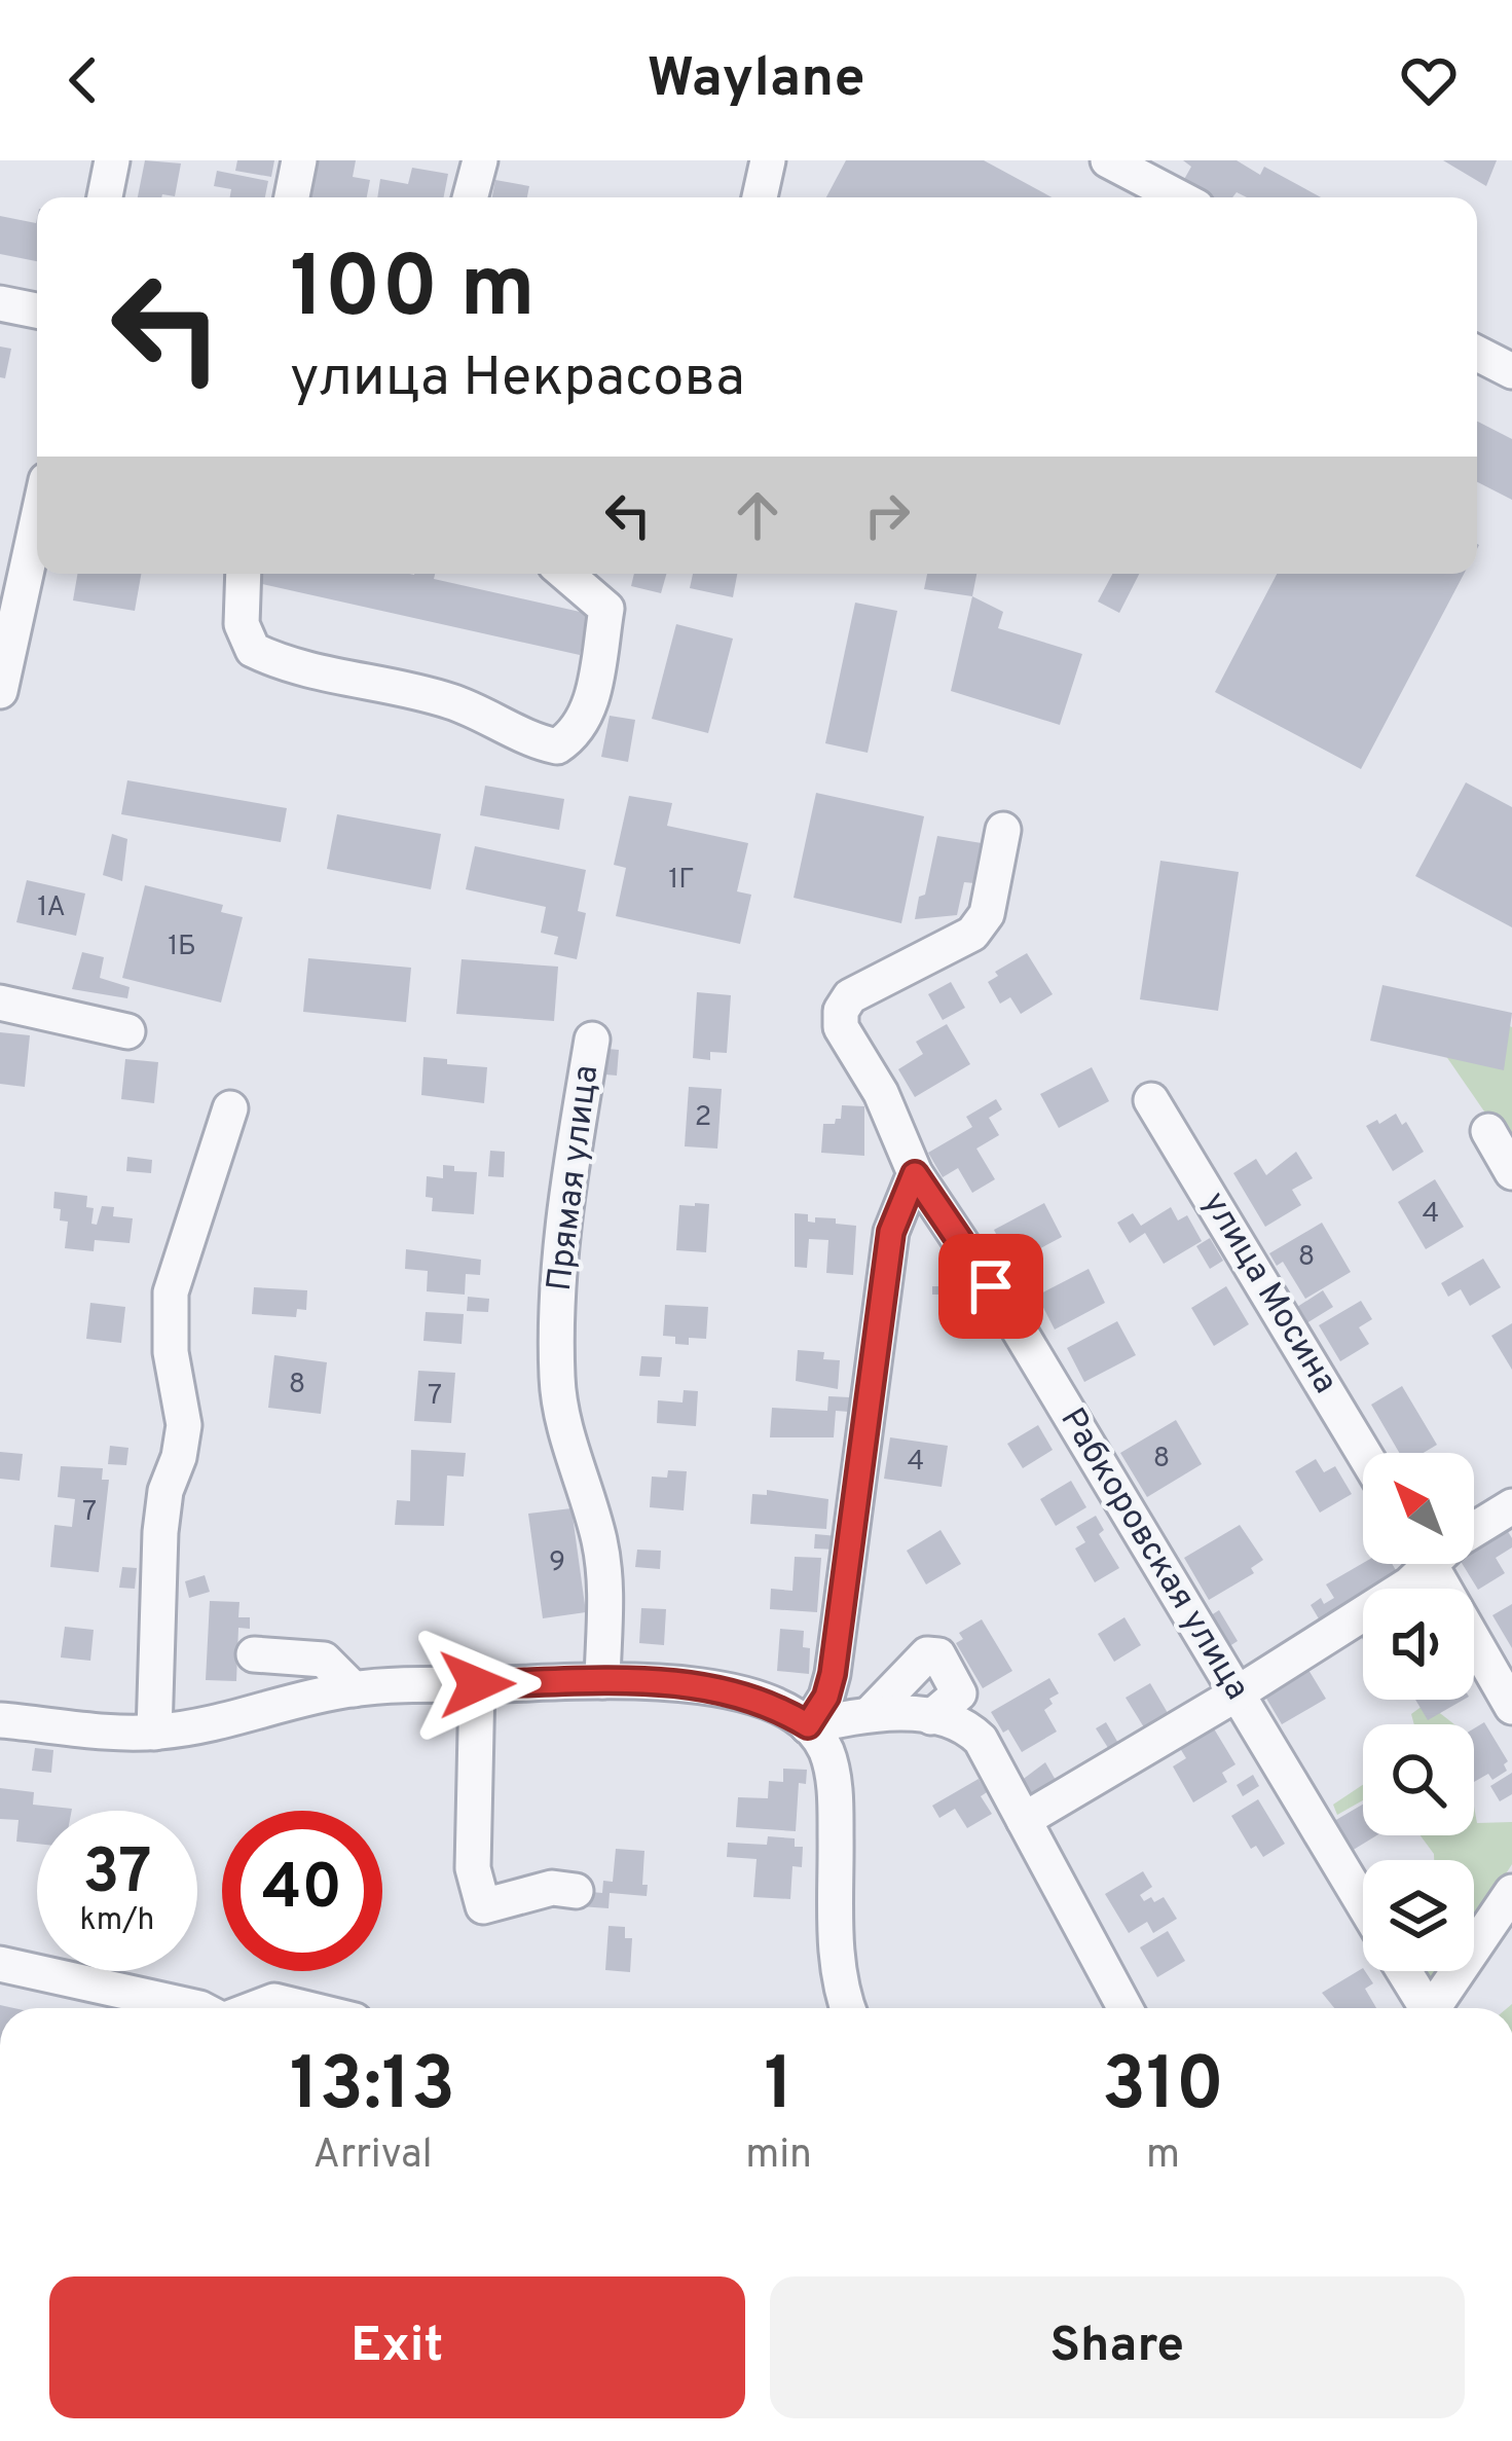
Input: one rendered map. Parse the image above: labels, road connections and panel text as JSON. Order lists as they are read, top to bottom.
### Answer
{
  "streets": {
    "street": ["Прямая улица", "улица Мосина", "Рабкоровская улица"]
  },
  "house_numbers": [
    "1Г",
    "1А",
    "1Б",
    "2",
    "4",
    "8",
    "8",
    "7",
    "8",
    "4",
    "7",
    "9"
  ],
  "north": "top left",
  "page": {
    "header": "Waylane",
    "turn": ["100 m", "улица Некрасова"],
    "speed": "37 km/h",
    "limit": "40",
    "eta": [
      "13:13",
      "Arrival",
      "1",
      "min",
      "310",
      "m"
    ],
    "buttons": ["Exit", "Share"]
  }
}
